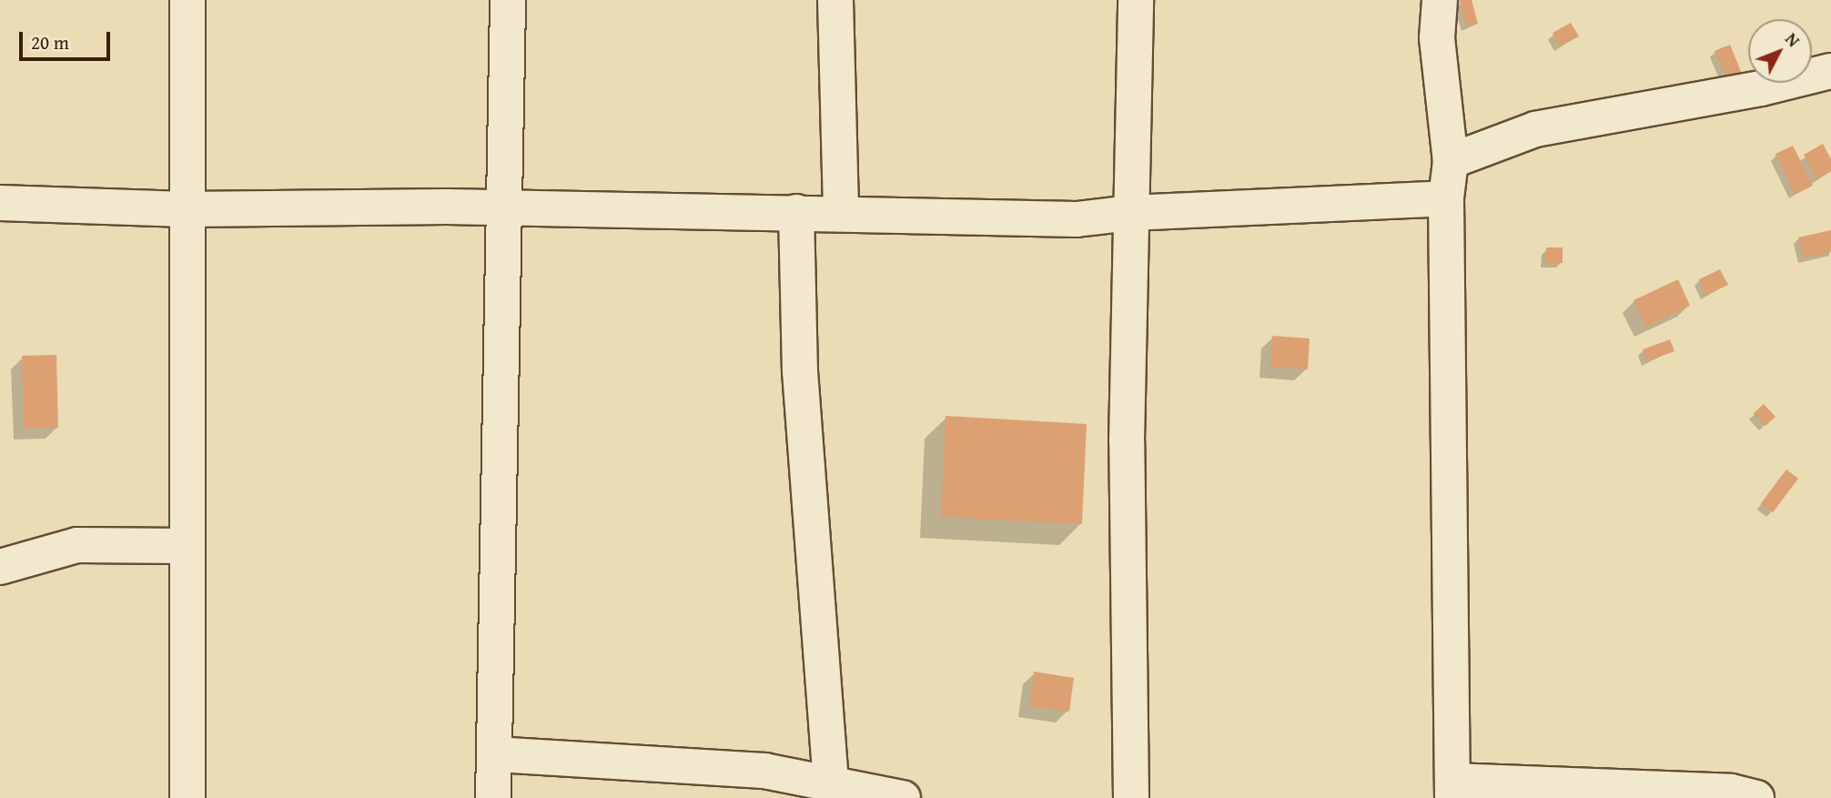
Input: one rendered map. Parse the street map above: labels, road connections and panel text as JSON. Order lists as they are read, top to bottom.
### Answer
{
  "scale_bar": "20 m",
  "north": "top right"
}
